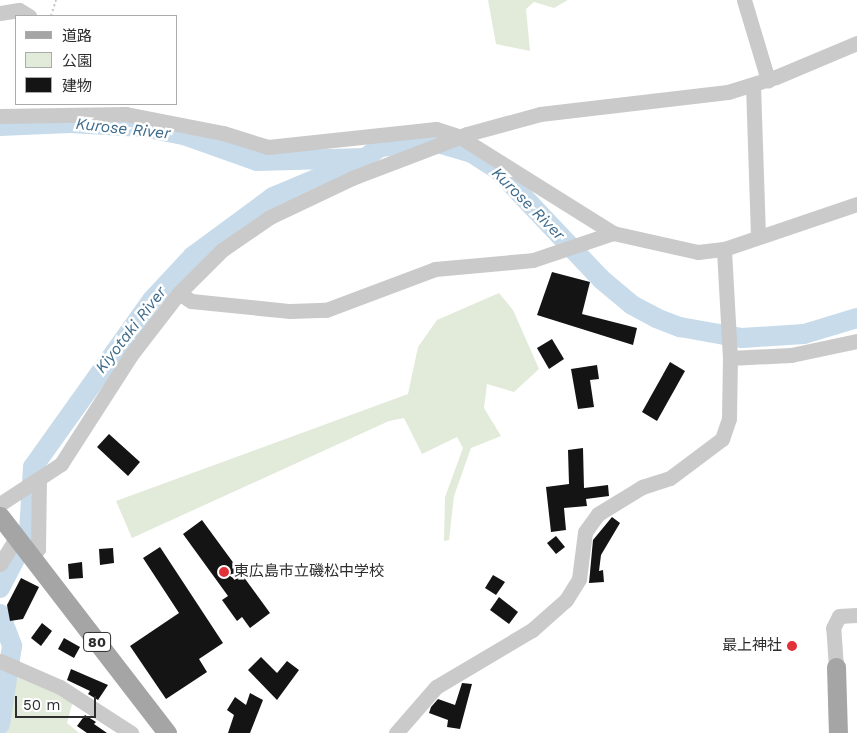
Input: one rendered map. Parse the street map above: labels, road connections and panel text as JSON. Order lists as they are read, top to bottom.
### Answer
{
  "streets": {
    "main road": ["80"]
  },
  "water": ["Kurose River", "Kiyotaki River"],
  "places": ["東広島市立磯松中学校", "最上神社"],
  "legend": ["道路", "公園", "建物"],
  "scale_bar": "50 m"
}
